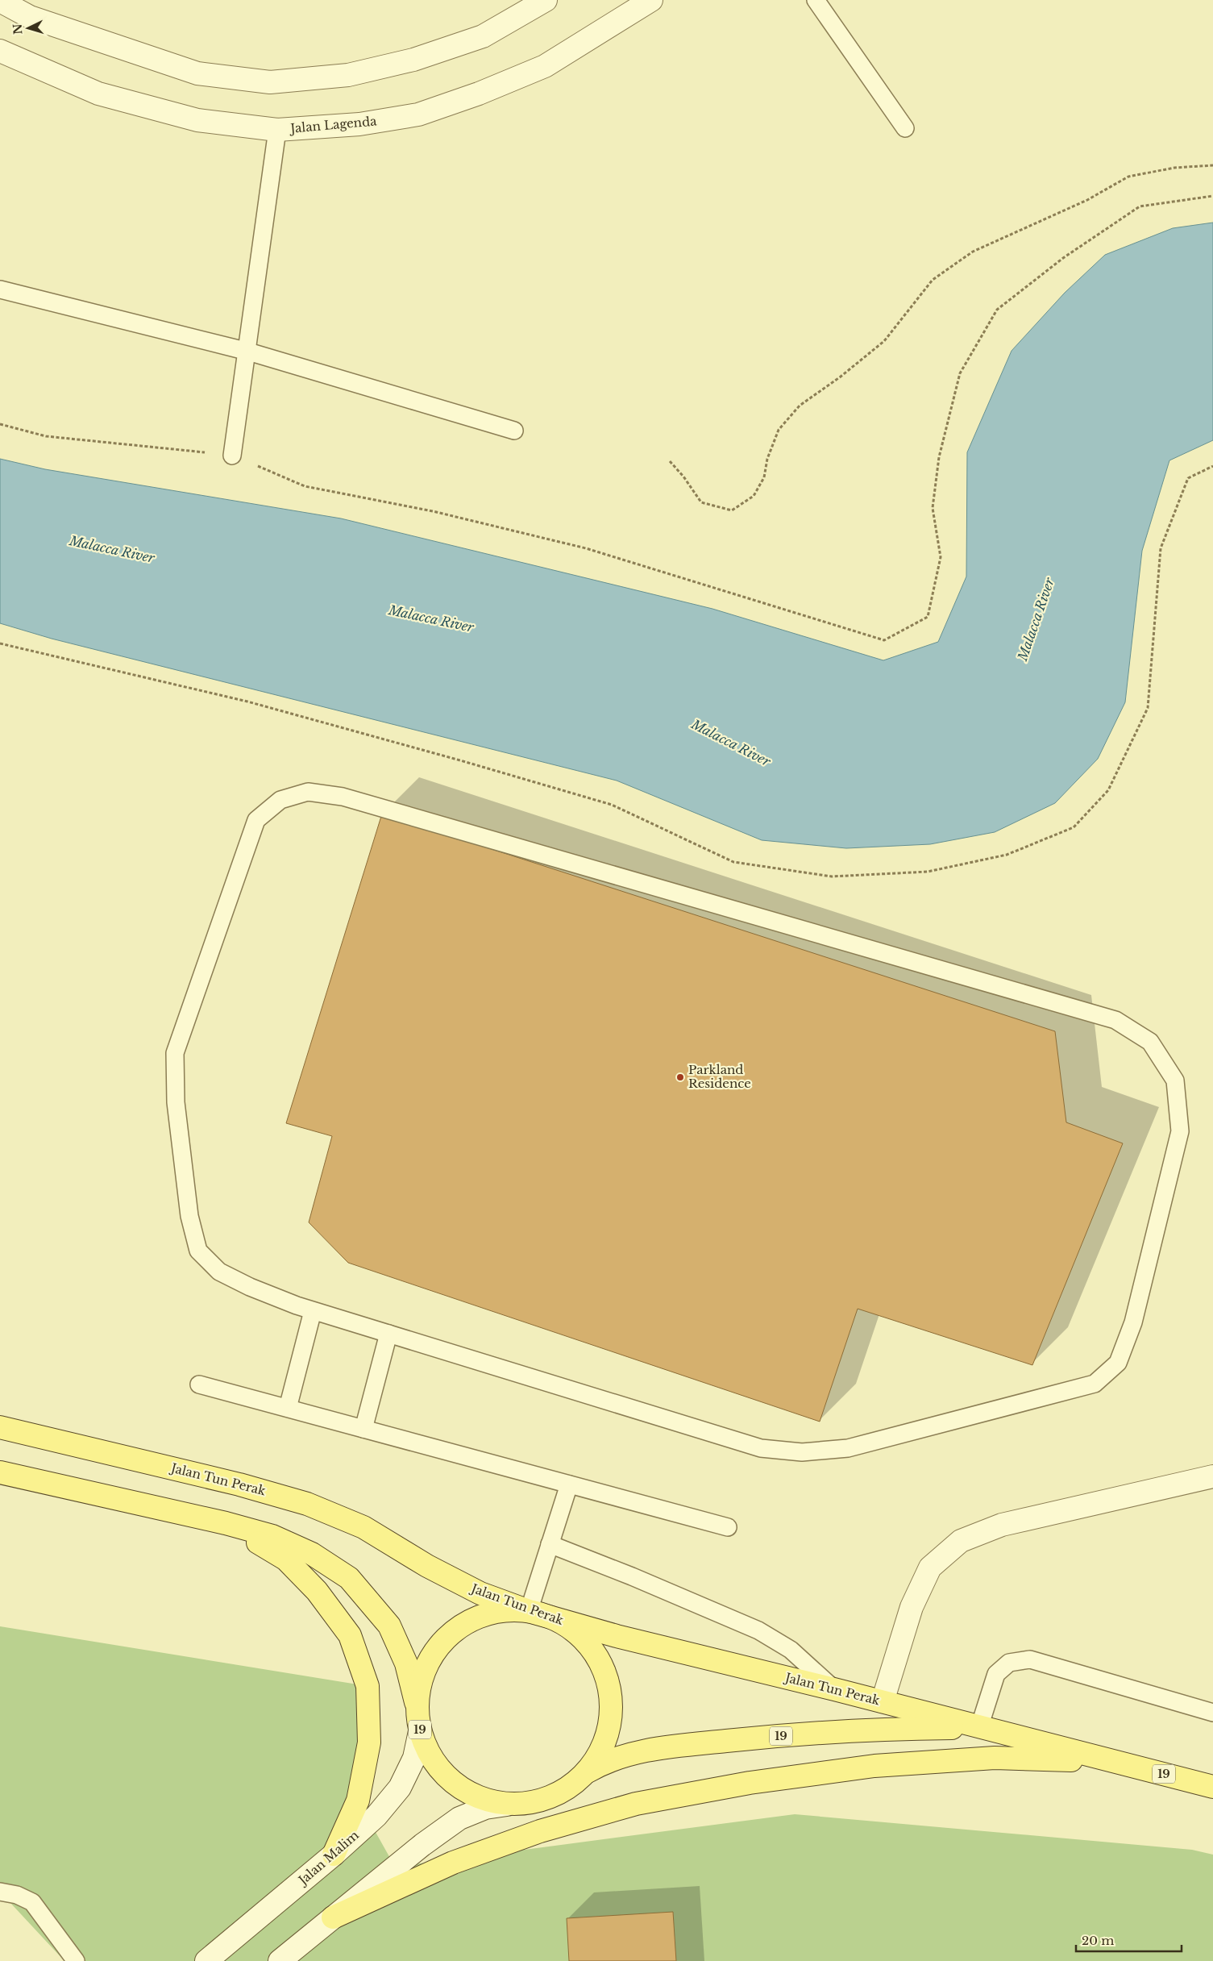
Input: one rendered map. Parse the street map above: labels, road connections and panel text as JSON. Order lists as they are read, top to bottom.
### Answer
{
  "streets": {
    "main road": ["Jalan Tun Perak", "19"],
    "street": ["Jalan Lagenda", "Jalan Malim"]
  },
  "crossings": [
    ["Jalan Tun Perak", "19"],
    ["19", "Jalan Malim"]
  ],
  "water": ["Malacca River"],
  "places": ["Parkland Residence"],
  "scale_bar": "20 m",
  "north": "left"
}
